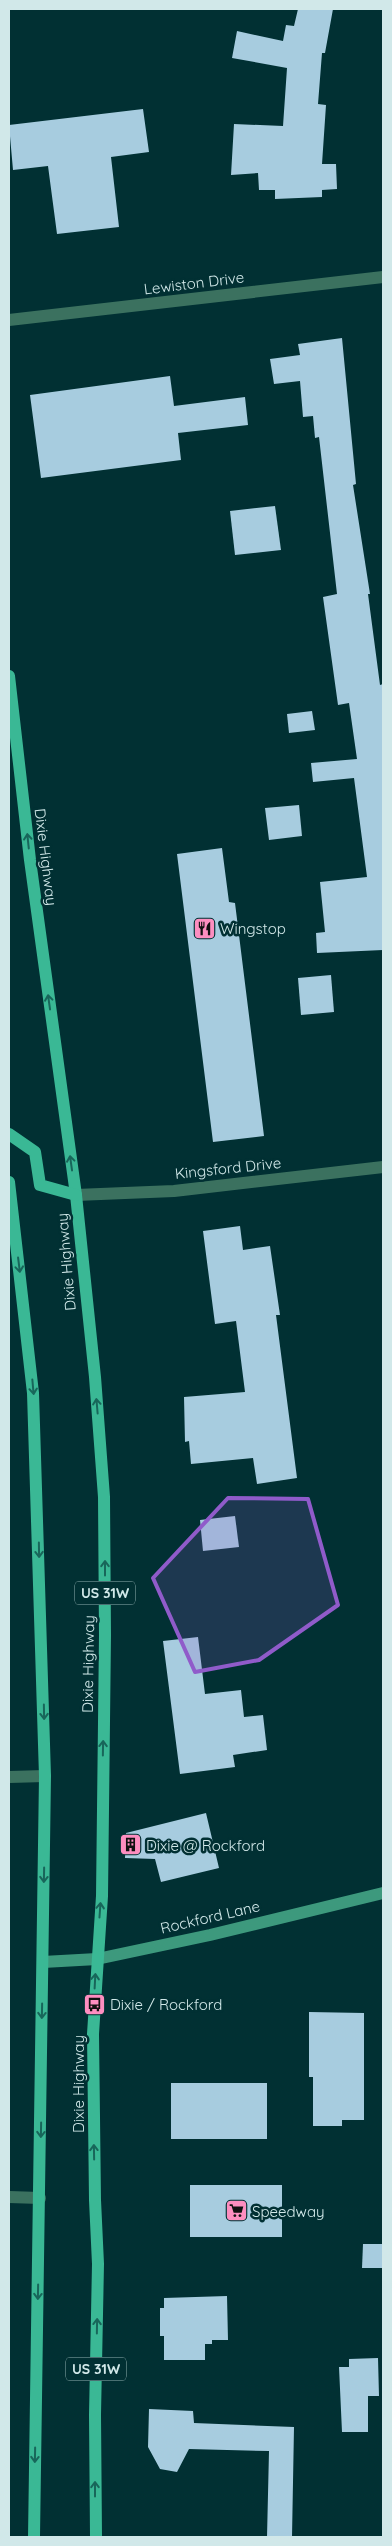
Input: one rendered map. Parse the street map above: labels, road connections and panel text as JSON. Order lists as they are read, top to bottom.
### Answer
{
  "streets": {
    "main road": ["Dixie Highway", "US 31W", "Rockford Lane"],
    "street": ["Lewiston Drive", "Kingsford Drive"]
  },
  "crossings": [
    ["Dixie Highway", "Kingsford Drive"],
    ["Dixie Highway", "Rockford Lane"]
  ],
  "places": {
    "restaurant": ["Wingstop"],
    "building": ["Dixie @ Rockford"],
    "bus stop": ["Dixie / Rockford"],
    "supermarket": ["Speedway"]
  }
}
